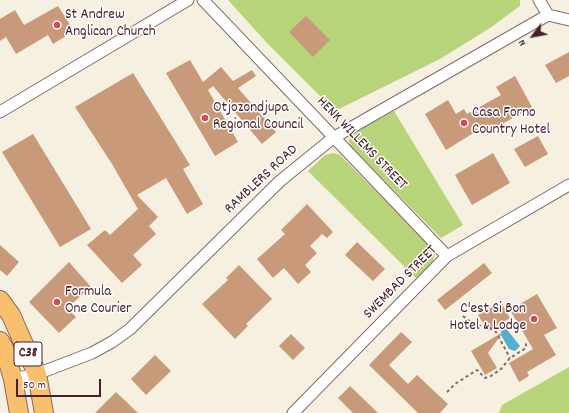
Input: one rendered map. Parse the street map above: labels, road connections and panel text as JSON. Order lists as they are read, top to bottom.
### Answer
{
  "streets": {
    "main road": ["C38"],
    "street": ["HENK WILLEMS STREET", "RAMBLERS ROAD", "SWEMBAD STREET"]
  },
  "crossings": [
    ["HENK WILLEMS STREET", "RAMBLERS ROAD"],
    ["HENK WILLEMS STREET", "SWEMBAD STREET"],
    ["RAMBLERS ROAD", "C38"]
  ],
  "places": [
    "St Andrew Anglican Church",
    "Otjozondjupa Regional Council",
    "Casa Forno Country Hotel",
    "Formula One Courier",
    "C'est Si Bon Hotel & Lodge"
  ],
  "scale_bar": "50 m",
  "north": "bottom left"
}
